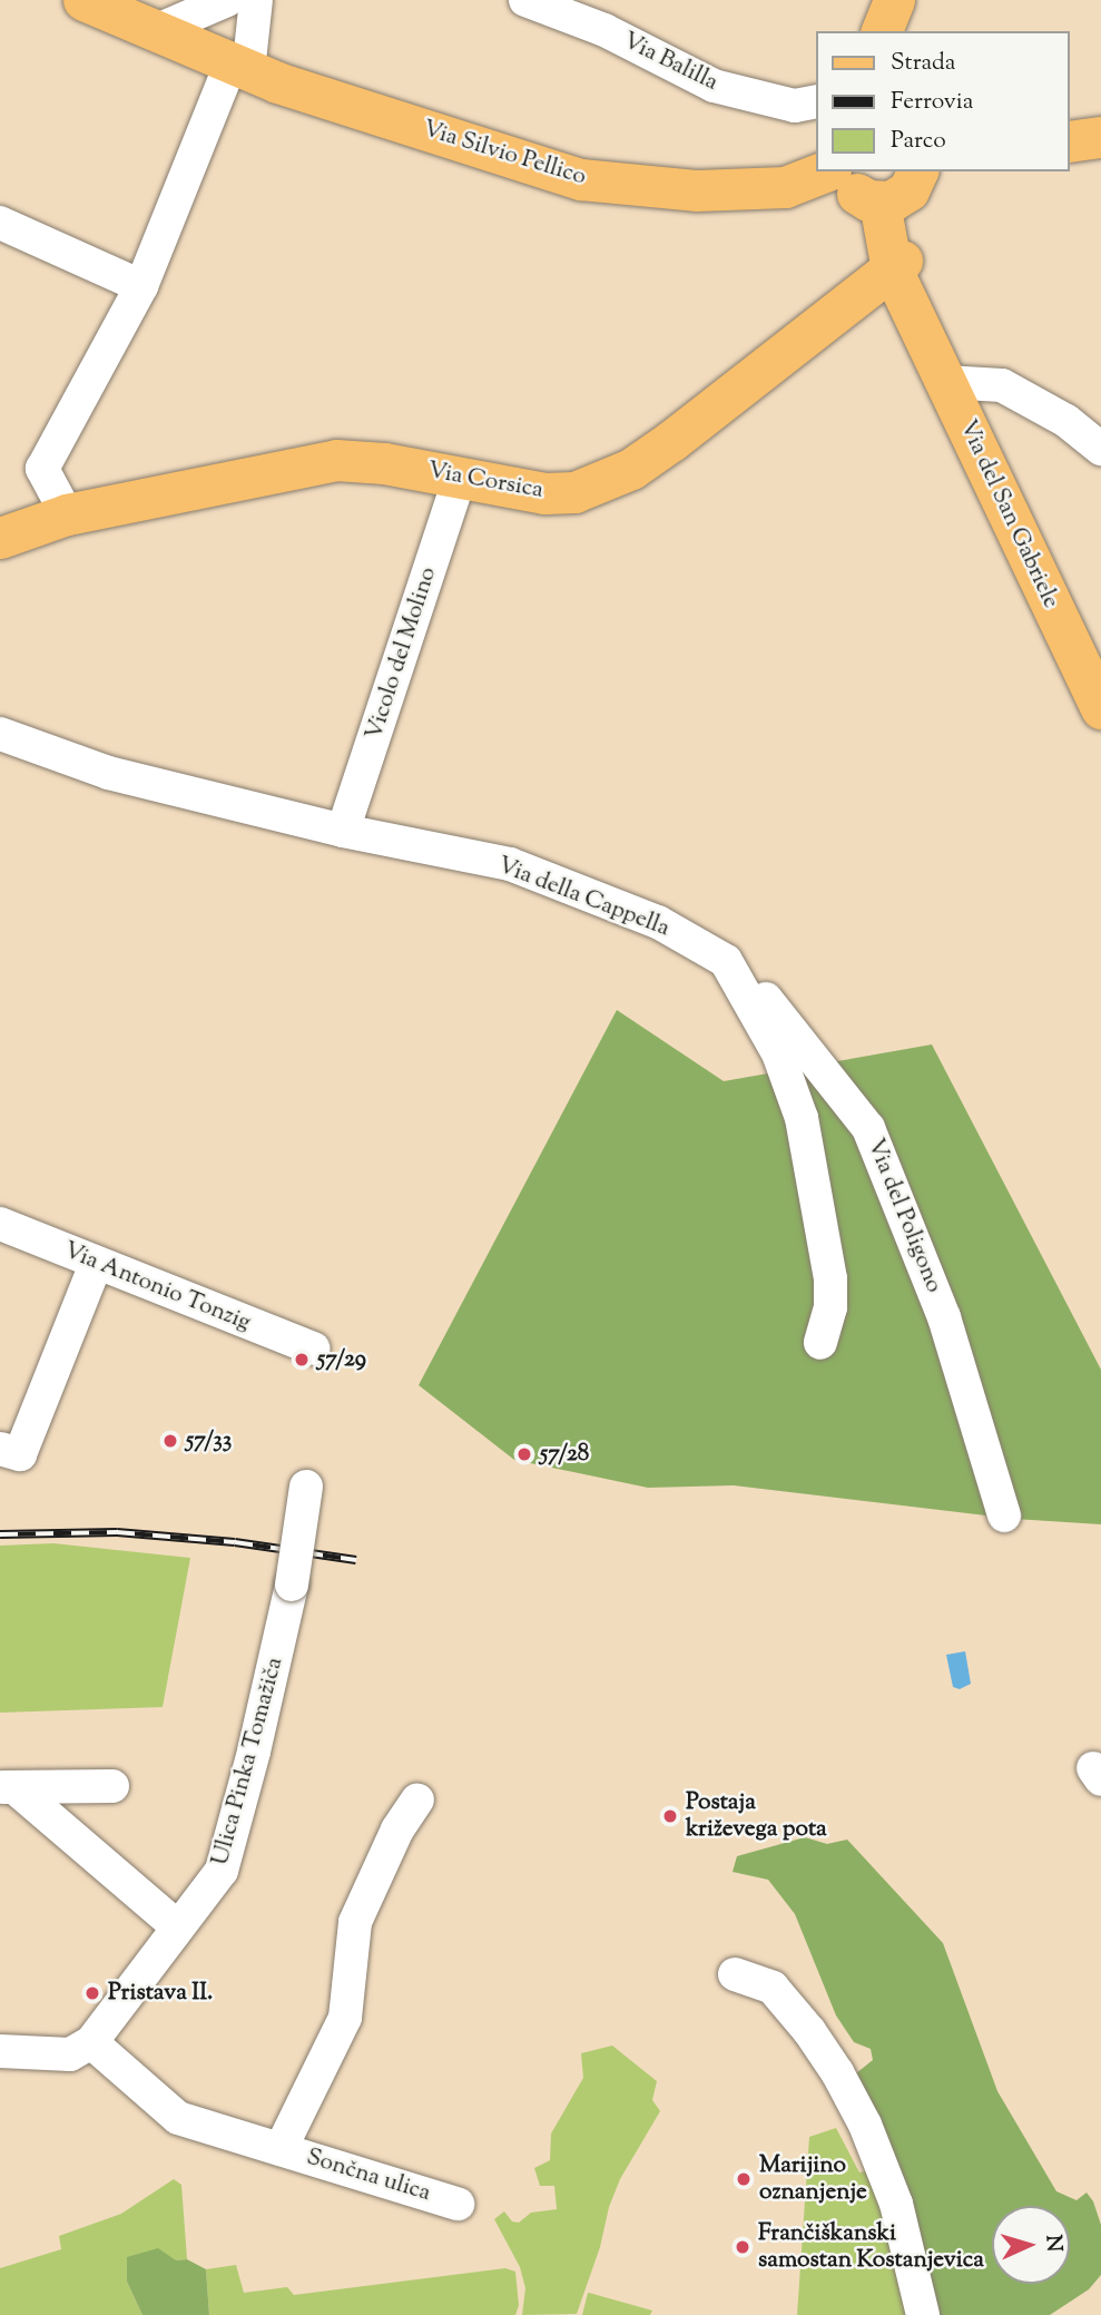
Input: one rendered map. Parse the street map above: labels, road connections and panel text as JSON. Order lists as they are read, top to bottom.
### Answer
{
  "streets": {
    "main road": ["Via Silvio Pellico", "Via Corsica", "Via del San Gabriele"],
    "street": [
      "Via Balilla",
      "Vicolo del Molino",
      "Via della Cappella",
      "Via del Poligono",
      "Via Antonio Tonzig",
      "Ulica Pinka Tomažiča",
      "Sončna ulica"
    ]
  },
  "crossings": [
    ["Via Corsica", "Via del San Gabriele"],
    ["Via Corsica", "Vicolo del Molino"],
    ["Vicolo del Molino", "Via della Cappella"],
    ["Via della Cappella", "Via del Poligono"],
    ["Ulica Pinka Tomažiča", "Sončna ulica"]
  ],
  "places": [
    "57/29",
    "57/33",
    "57/28",
    "Postaja križevega pota",
    "Pristava II.",
    "Marijino oznanjenje",
    "Frančiškanski samostan Kostanjevica"
  ],
  "legend": ["Strada", "Ferrovia", "Parco"],
  "north": "right"
}
